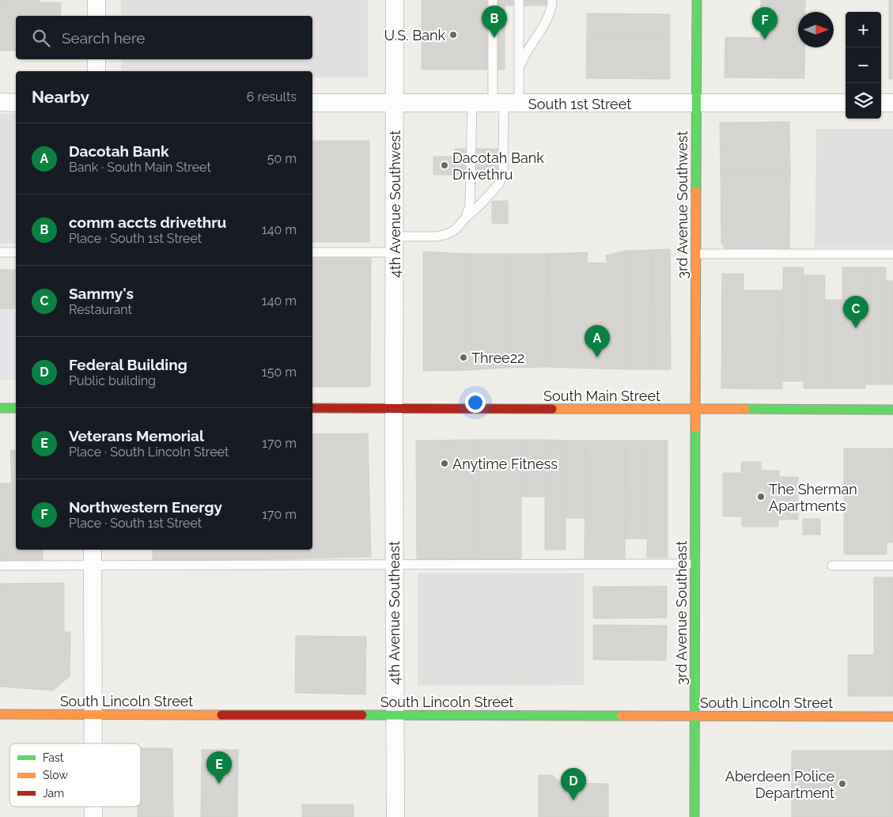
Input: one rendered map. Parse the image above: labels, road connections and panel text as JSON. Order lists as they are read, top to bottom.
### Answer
{
  "streets": {
    "street": [
      "South 1st Street",
      "4th Avenue Southwest",
      "3rd Avenue Southwest",
      "South Main Street",
      "4th Avenue Southeast",
      "3rd Avenue Southeast",
      "South Lincoln Street"
    ]
  },
  "crossings": [
    ["South 1st Street", "4th Avenue Southwest"],
    ["South 1st Street", "3rd Avenue Southwest"],
    ["4th Avenue Southwest", "South Main Street"],
    ["4th Avenue Southwest", "4th Avenue Southeast"],
    ["3rd Avenue Southwest", "South Main Street"],
    ["3rd Avenue Southwest", "3rd Avenue Southeast"],
    ["South Main Street", "4th Avenue Southeast"],
    ["South Main Street", "3rd Avenue Southeast"],
    ["4th Avenue Southeast", "South Lincoln Street"],
    ["3rd Avenue Southeast", "South Lincoln Street"]
  ],
  "places": [
    "U.S. Bank",
    "Dacotah Bank Drivethru",
    "Three22",
    "Anytime Fitness",
    "The Sherman Apartments",
    "Aberdeen Police Department"
  ],
  "legend": ["Fast", "Slow", "Jam"],
  "north": "right",
  "page": {
    "pins": [
      "B",
      "F",
      "C",
      "A",
      "E",
      "D"
    ],
    "map_buttons": ["+", "−"],
    "search": "Search here",
    "heading": ["Nearby", "6 results"],
    "list": [
      {
        "mark": "A",
        "name": "Dacotah Bank",
        "note": "Bank · South Main Street",
        "value": "50 m"
      },
      {
        "mark": "B",
        "name": "comm accts drivethru",
        "note": "Place · South 1st Street",
        "value": "140 m"
      },
      {
        "mark": "C",
        "name": "Sammy's",
        "note": "Restaurant",
        "value": "140 m"
      },
      {
        "mark": "D",
        "name": "Federal Building",
        "note": "Public building",
        "value": "150 m"
      },
      {
        "mark": "E",
        "name": "Veterans Memorial",
        "note": "Place · South Lincoln Street",
        "value": "170 m"
      },
      {
        "mark": "F",
        "name": "Northwestern Energy",
        "note": "Place · South 1st Street",
        "value": "170 m"
      }
    ]
  }
}
